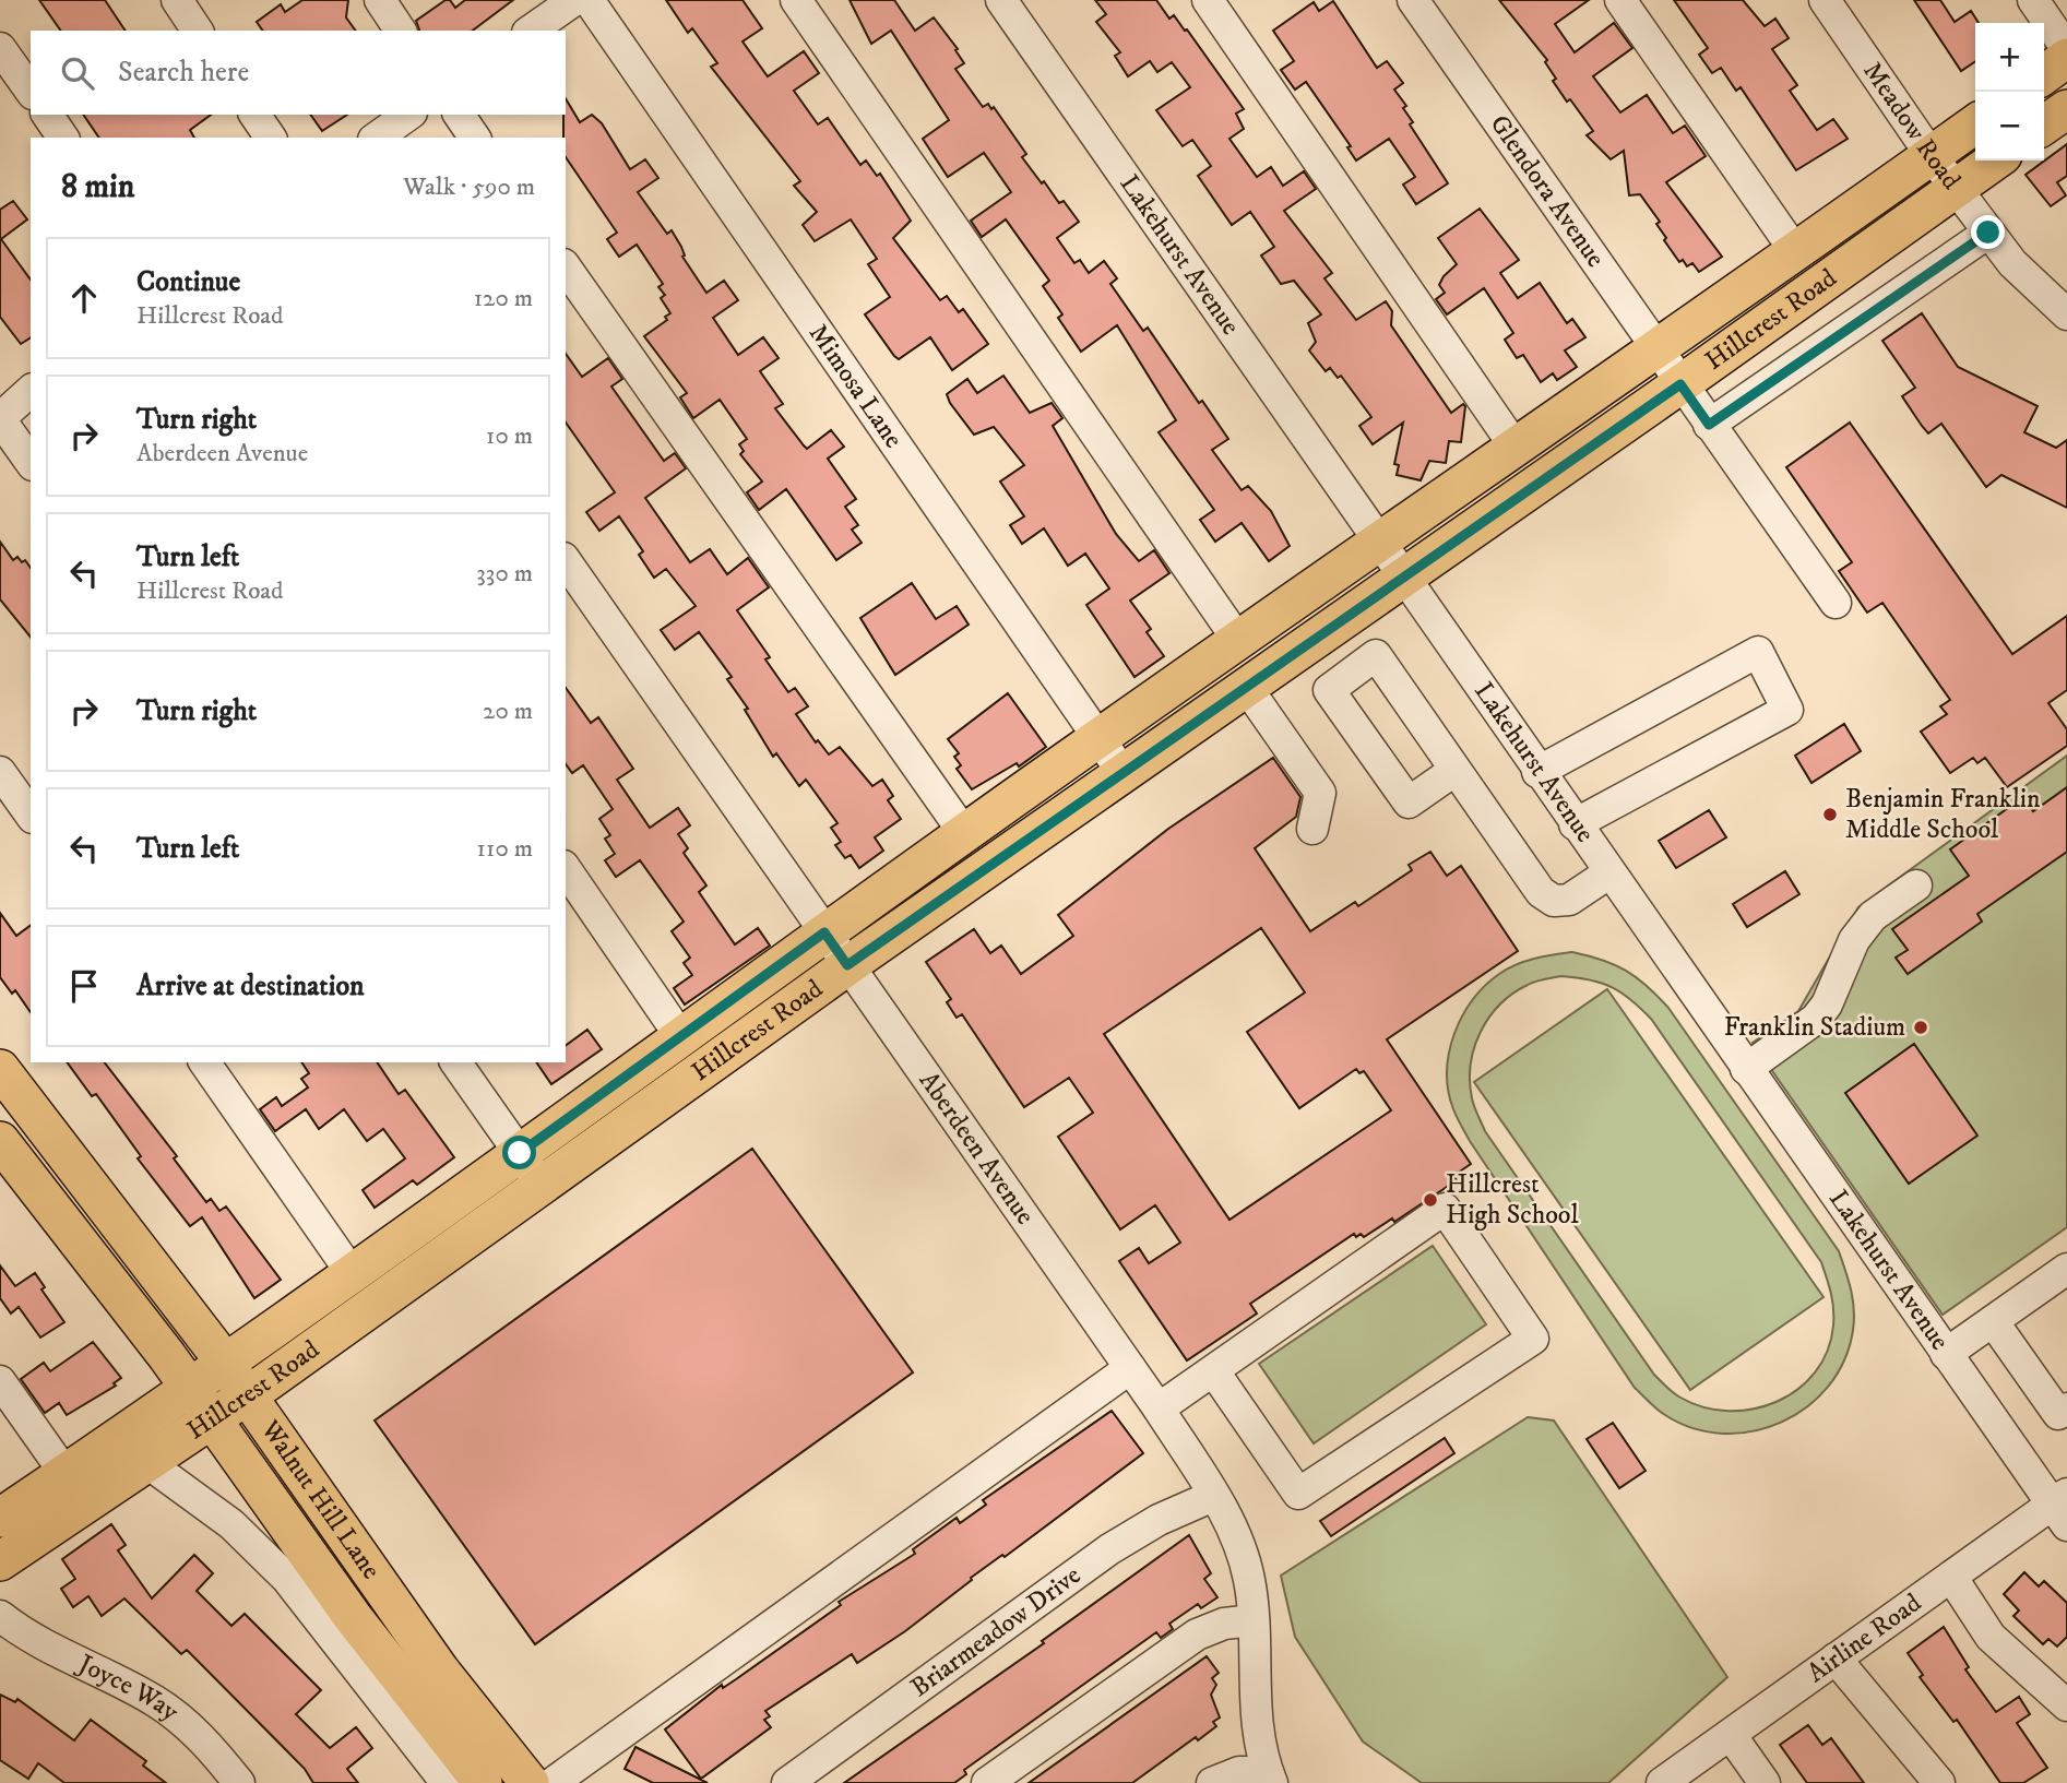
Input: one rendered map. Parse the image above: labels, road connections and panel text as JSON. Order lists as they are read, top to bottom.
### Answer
{
  "streets": {
    "main road": ["Hillcrest Road", "Walnut Hill Lane"],
    "street": [
      "Meadow Road",
      "Glendora Avenue",
      "Lakehurst Avenue",
      "Mimosa Lane",
      "Aberdeen Avenue",
      "Briarmeadow Drive",
      "Airline Road",
      "Joyce Way"
    ]
  },
  "crossings": [
    ["Meadow Road", "Hillcrest Road"],
    ["Glendora Avenue", "Hillcrest Road"],
    ["Lakehurst Avenue", "Hillcrest Road"],
    ["Lakehurst Avenue", "Airline Road"],
    ["Hillcrest Road", "Mimosa Lane"],
    ["Hillcrest Road", "Aberdeen Avenue"],
    ["Hillcrest Road", "Walnut Hill Lane"],
    ["Aberdeen Avenue", "Briarmeadow Drive"]
  ],
  "places": ["Benjamin Franklin Middle School", "Franklin Stadium", "Hillcrest High School"],
  "page": {
    "map_buttons": ["+", "−"],
    "search": "Search here",
    "heading": ["8 min", "Walk · 590 m"],
    "list": [
      ["Continue", "Hillcrest Road", "120 m"],
      ["Turn right", "Aberdeen Avenue", "10 m"],
      ["Turn left", "Hillcrest Road", "330 m"],
      ["Turn right", "20 m"],
      ["Turn left", "110 m"],
      "Arrive at destination"
    ]
  }
}
